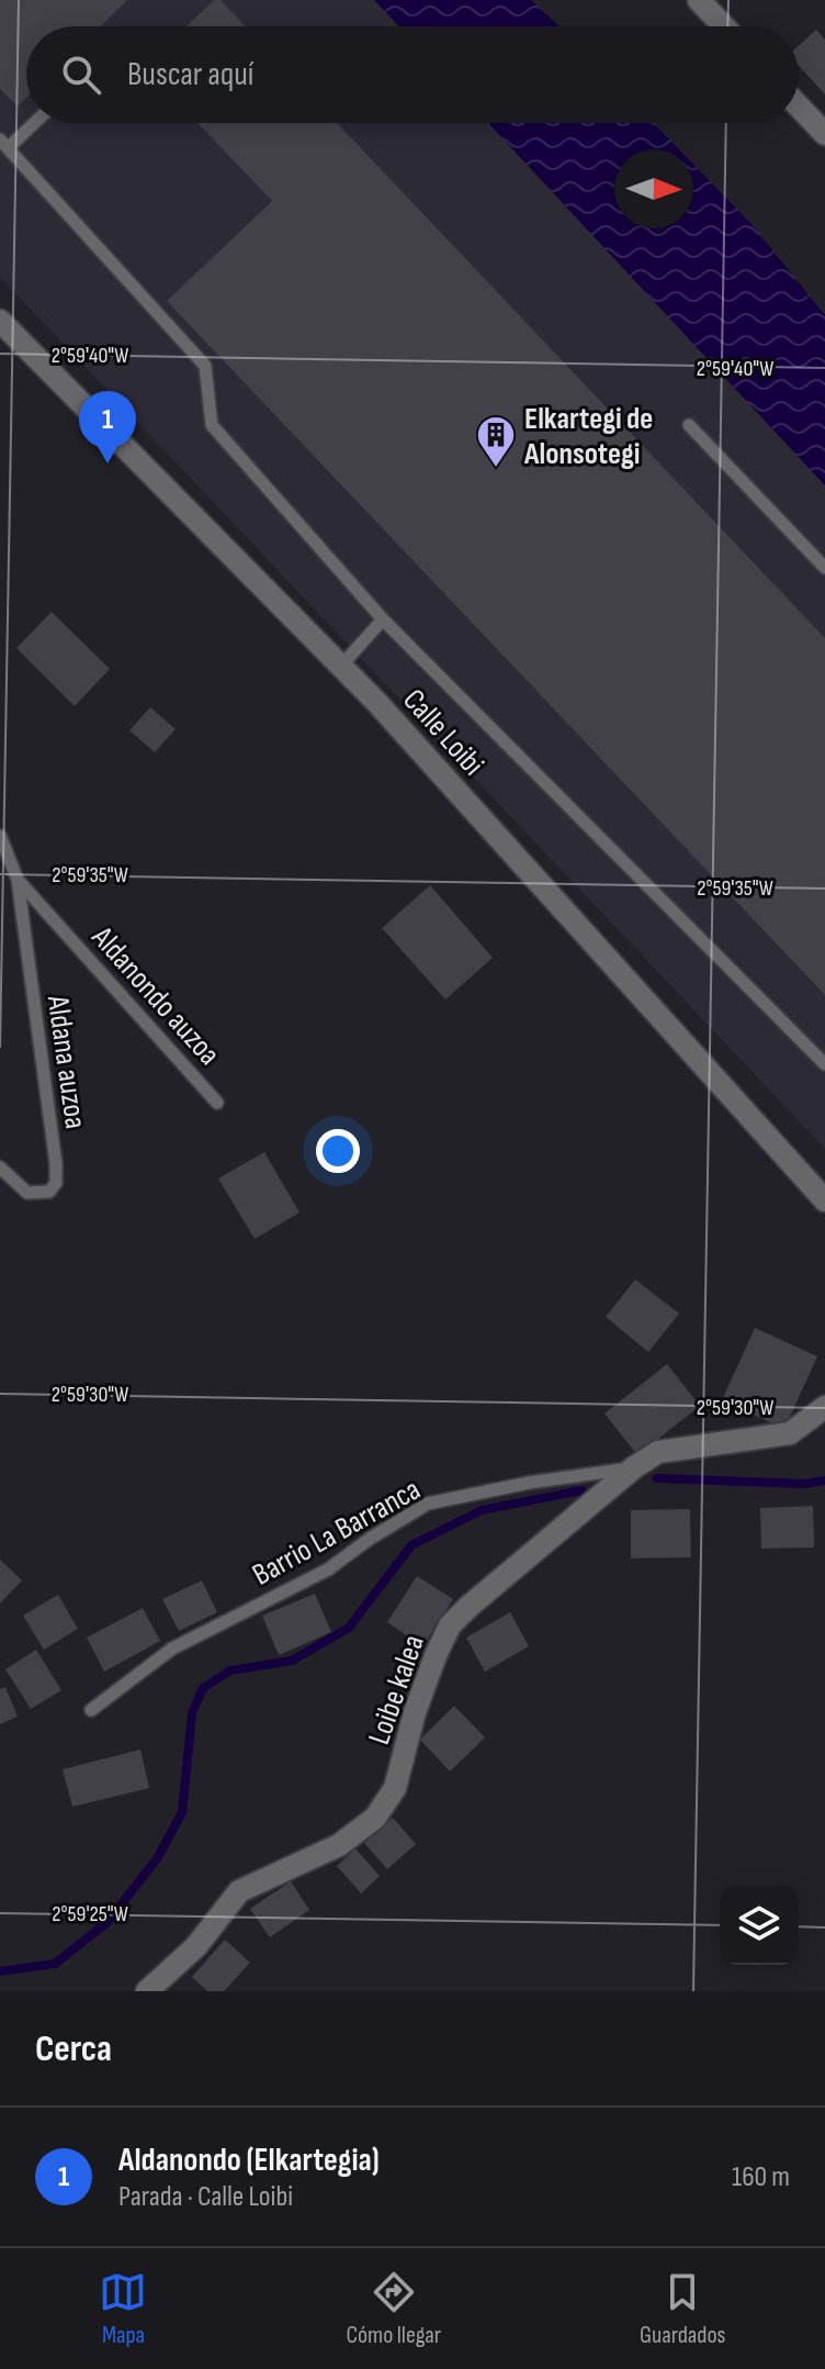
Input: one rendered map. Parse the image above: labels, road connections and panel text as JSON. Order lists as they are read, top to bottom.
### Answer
{
  "streets": {
    "street": ["Calle Loibi", "Loibe kalea"],
    "lane": ["Aldanondo auzoa", "Aldana auzoa", "Barrio La Barranca"]
  },
  "crossings": [
    ["Aldanondo auzoa", "Aldana auzoa"],
    ["Barrio La Barranca", "Loibe kalea"]
  ],
  "places": {
    "building": ["Elkartegi de Alonsotegi"]
  },
  "north": "right",
  "page": {
    "search": "Buscar aquí",
    "pins": "1",
    "heading": "Cerca",
    "list": [
      {
        "mark": "1",
        "name": "Aldanondo (Elkartegia)",
        "note": "Parada · Calle Loibi",
        "value": "160 m"
      }
    ],
    "nav": ["Mapa", "Cómo llegar", "Guardados"]
  },
  "coordinates": [
    "2°59'40\"W",
    "2°59'35\"W",
    "2°59'30\"W",
    "2°59'25\"W"
  ]
}
